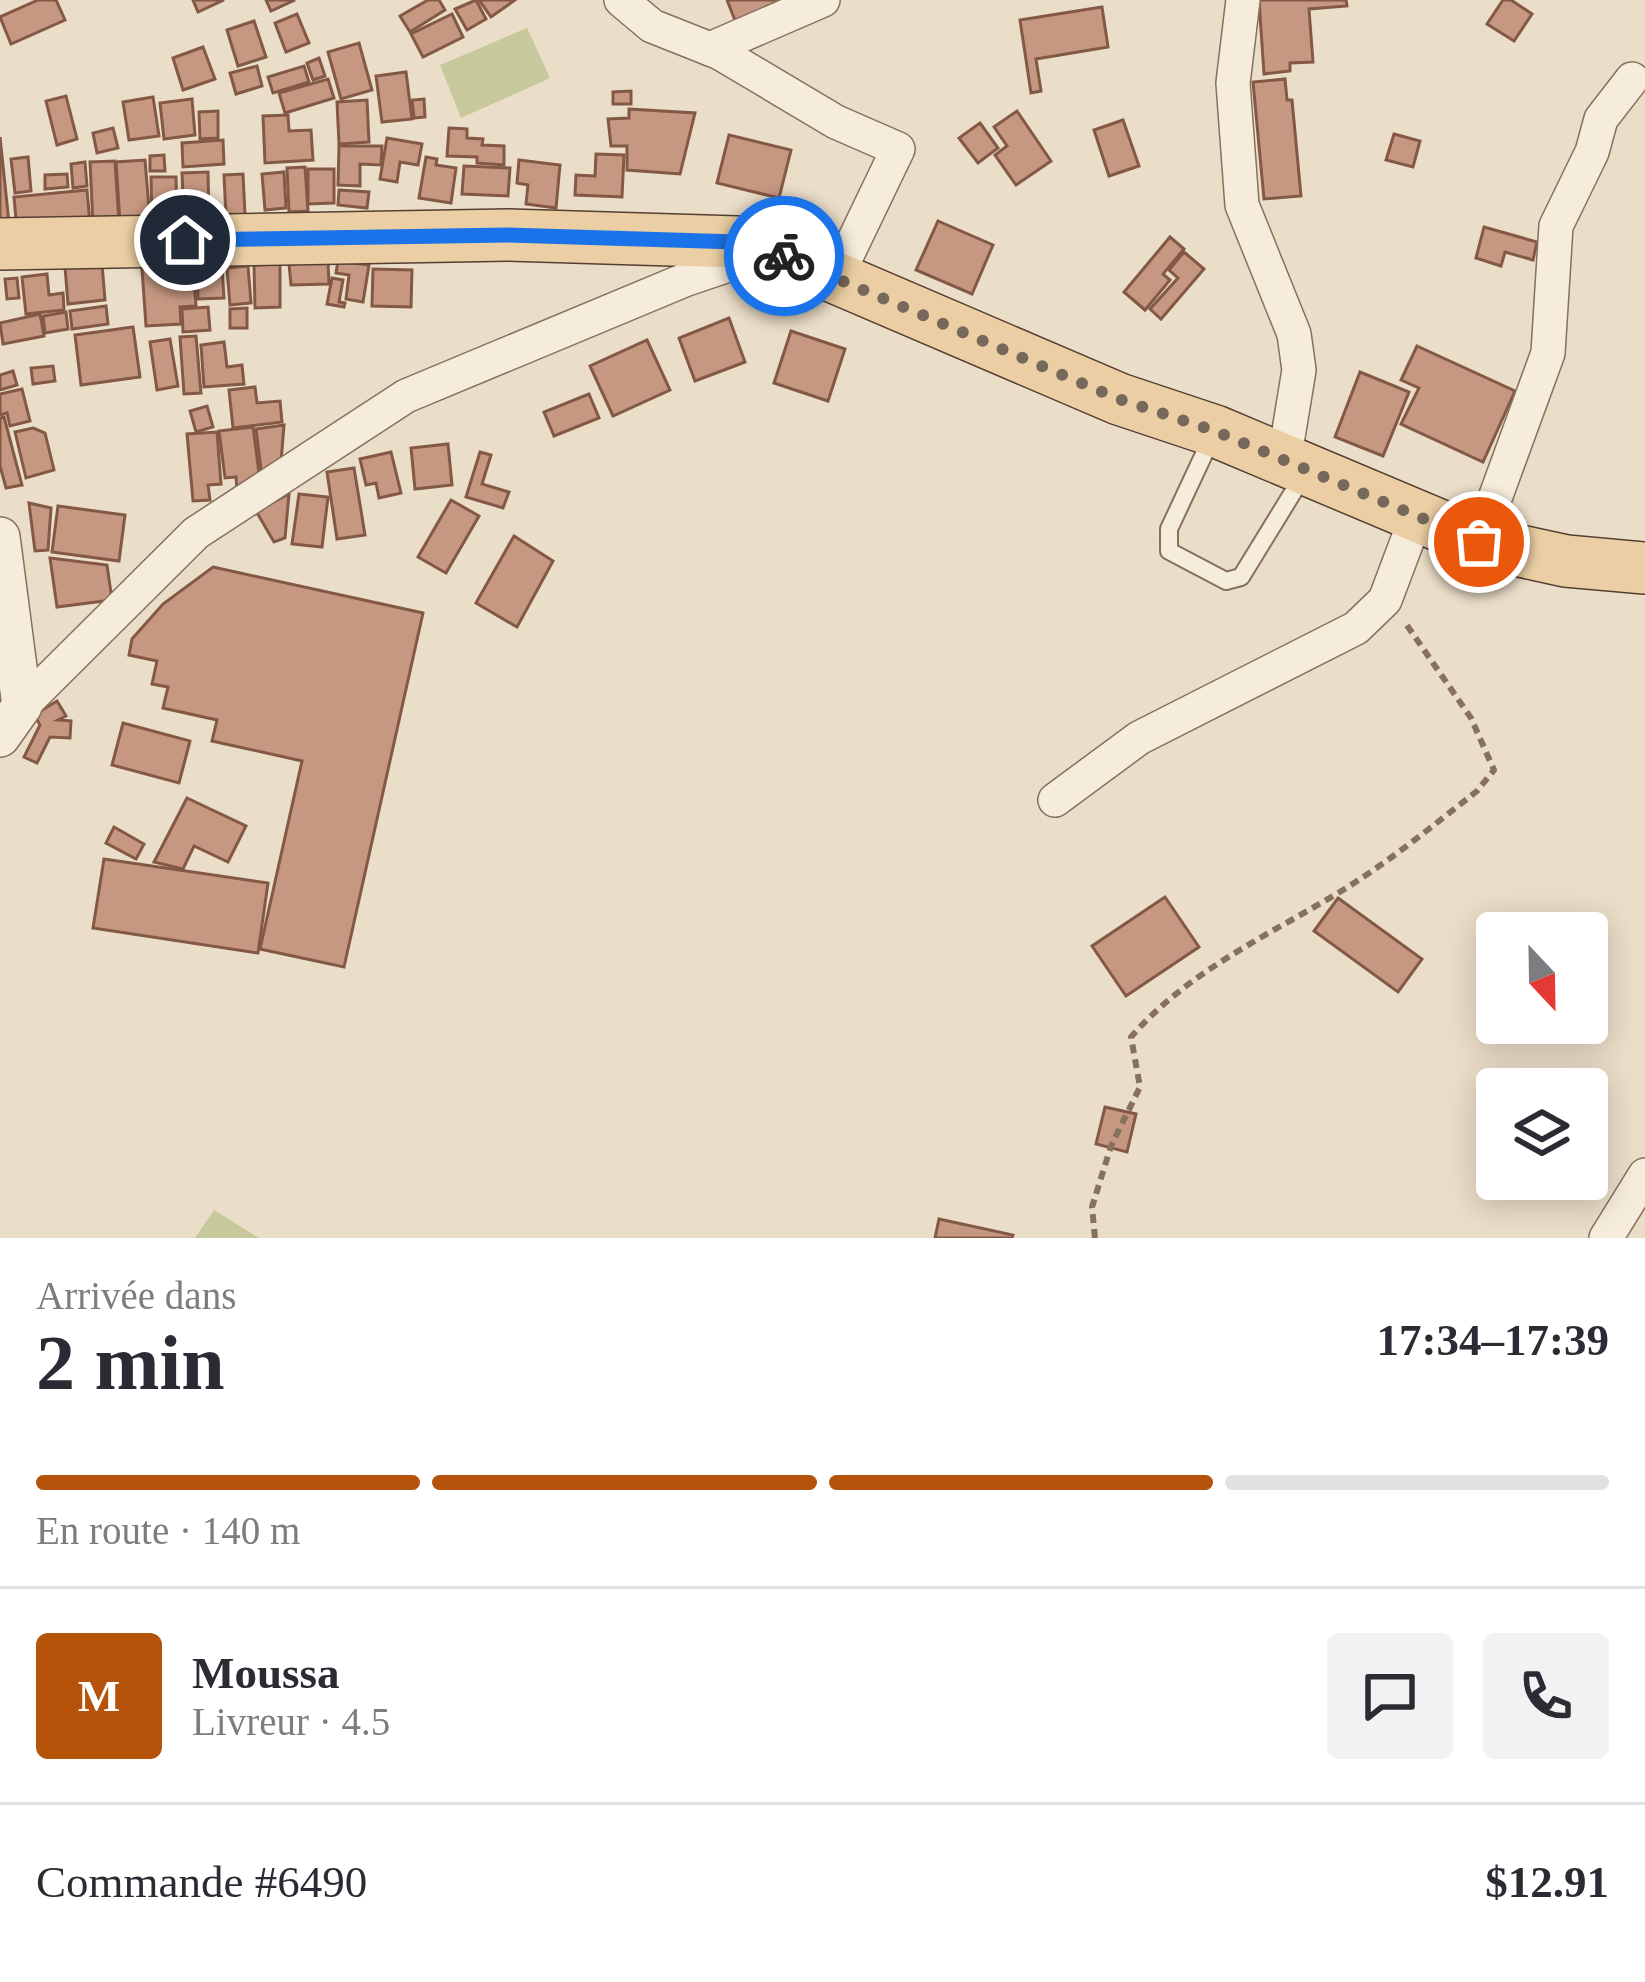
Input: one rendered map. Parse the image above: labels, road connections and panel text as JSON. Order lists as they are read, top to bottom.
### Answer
{
  "north": "bottom",
  "page": {
    "heading": ["2 min", "Arrivée dans", "17:34–17:39"],
    "panel": [
      "Moussa",
      "Livreur · 4.5",
      "Commande #6490",
      "$12.91"
    ],
    "bar": "En route · 140 m",
    "round": "M"
  }
}
